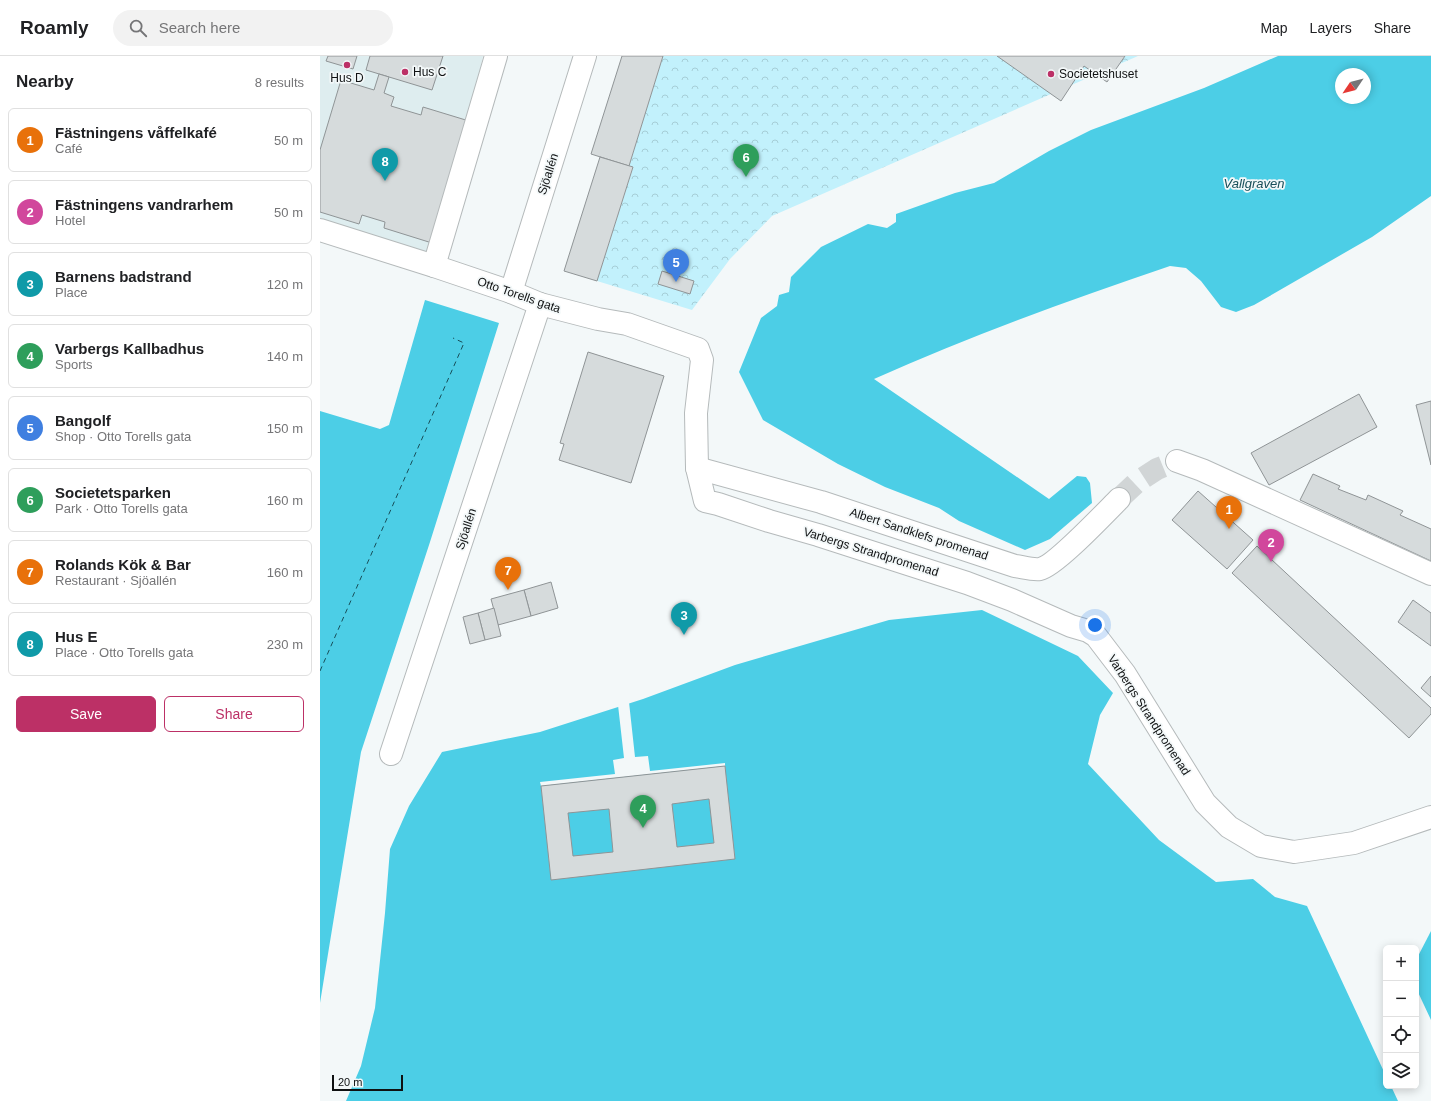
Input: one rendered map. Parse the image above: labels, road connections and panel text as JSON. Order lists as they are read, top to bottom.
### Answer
{
  "streets": {
    "street": [
      "Sjöallén",
      "Otto Torells gata",
      "Albert Sandklefs promenad",
      "Varbergs Strandpromenad"
    ]
  },
  "crossings": [
    ["Sjöallén", "Otto Torells gata"],
    ["Otto Torells gata", "Albert Sandklefs promenad"],
    ["Otto Torells gata", "Varbergs Strandpromenad"],
    ["Albert Sandklefs promenad", "Varbergs Strandpromenad"]
  ],
  "water": ["Vallgraven"],
  "places": ["Hus D", "Hus C", "Societetshuset"],
  "scale_bar": "20 m",
  "north": "bottom left",
  "page": {
    "header": "Roamly",
    "search": "Search here",
    "nav": ["Map", "Layers", "Share"],
    "heading": ["Nearby", "8 results"],
    "list": [
      {
        "mark": "1",
        "name": "Fästningens våffelkafé",
        "note": "Café",
        "value": "50 m"
      },
      {
        "mark": "2",
        "name": "Fästningens vandrarhem",
        "note": "Hotel",
        "value": "50 m"
      },
      {
        "mark": "3",
        "name": "Barnens badstrand",
        "note": "Place",
        "value": "120 m"
      },
      {
        "mark": "4",
        "name": "Varbergs Kallbadhus",
        "note": "Sports",
        "value": "140 m"
      },
      {
        "mark": "5",
        "name": "Bangolf",
        "note": "Shop · Otto Torells gata",
        "value": "150 m"
      },
      {
        "mark": "6",
        "name": "Societetsparken",
        "note": "Park · Otto Torells gata",
        "value": "160 m"
      },
      {
        "mark": "7",
        "name": "Rolands Kök & Bar",
        "note": "Restaurant · Sjöallén",
        "value": "160 m"
      },
      {
        "mark": "8",
        "name": "Hus E",
        "note": "Place · Otto Torells gata",
        "value": "230 m"
      }
    ],
    "pins": [
      "6",
      "8",
      "5",
      "1",
      "2",
      "7",
      "3",
      "4"
    ],
    "buttons": ["Save", "Share"],
    "map_buttons": ["+", "−"],
    "scale": "20 m"
  }
}
